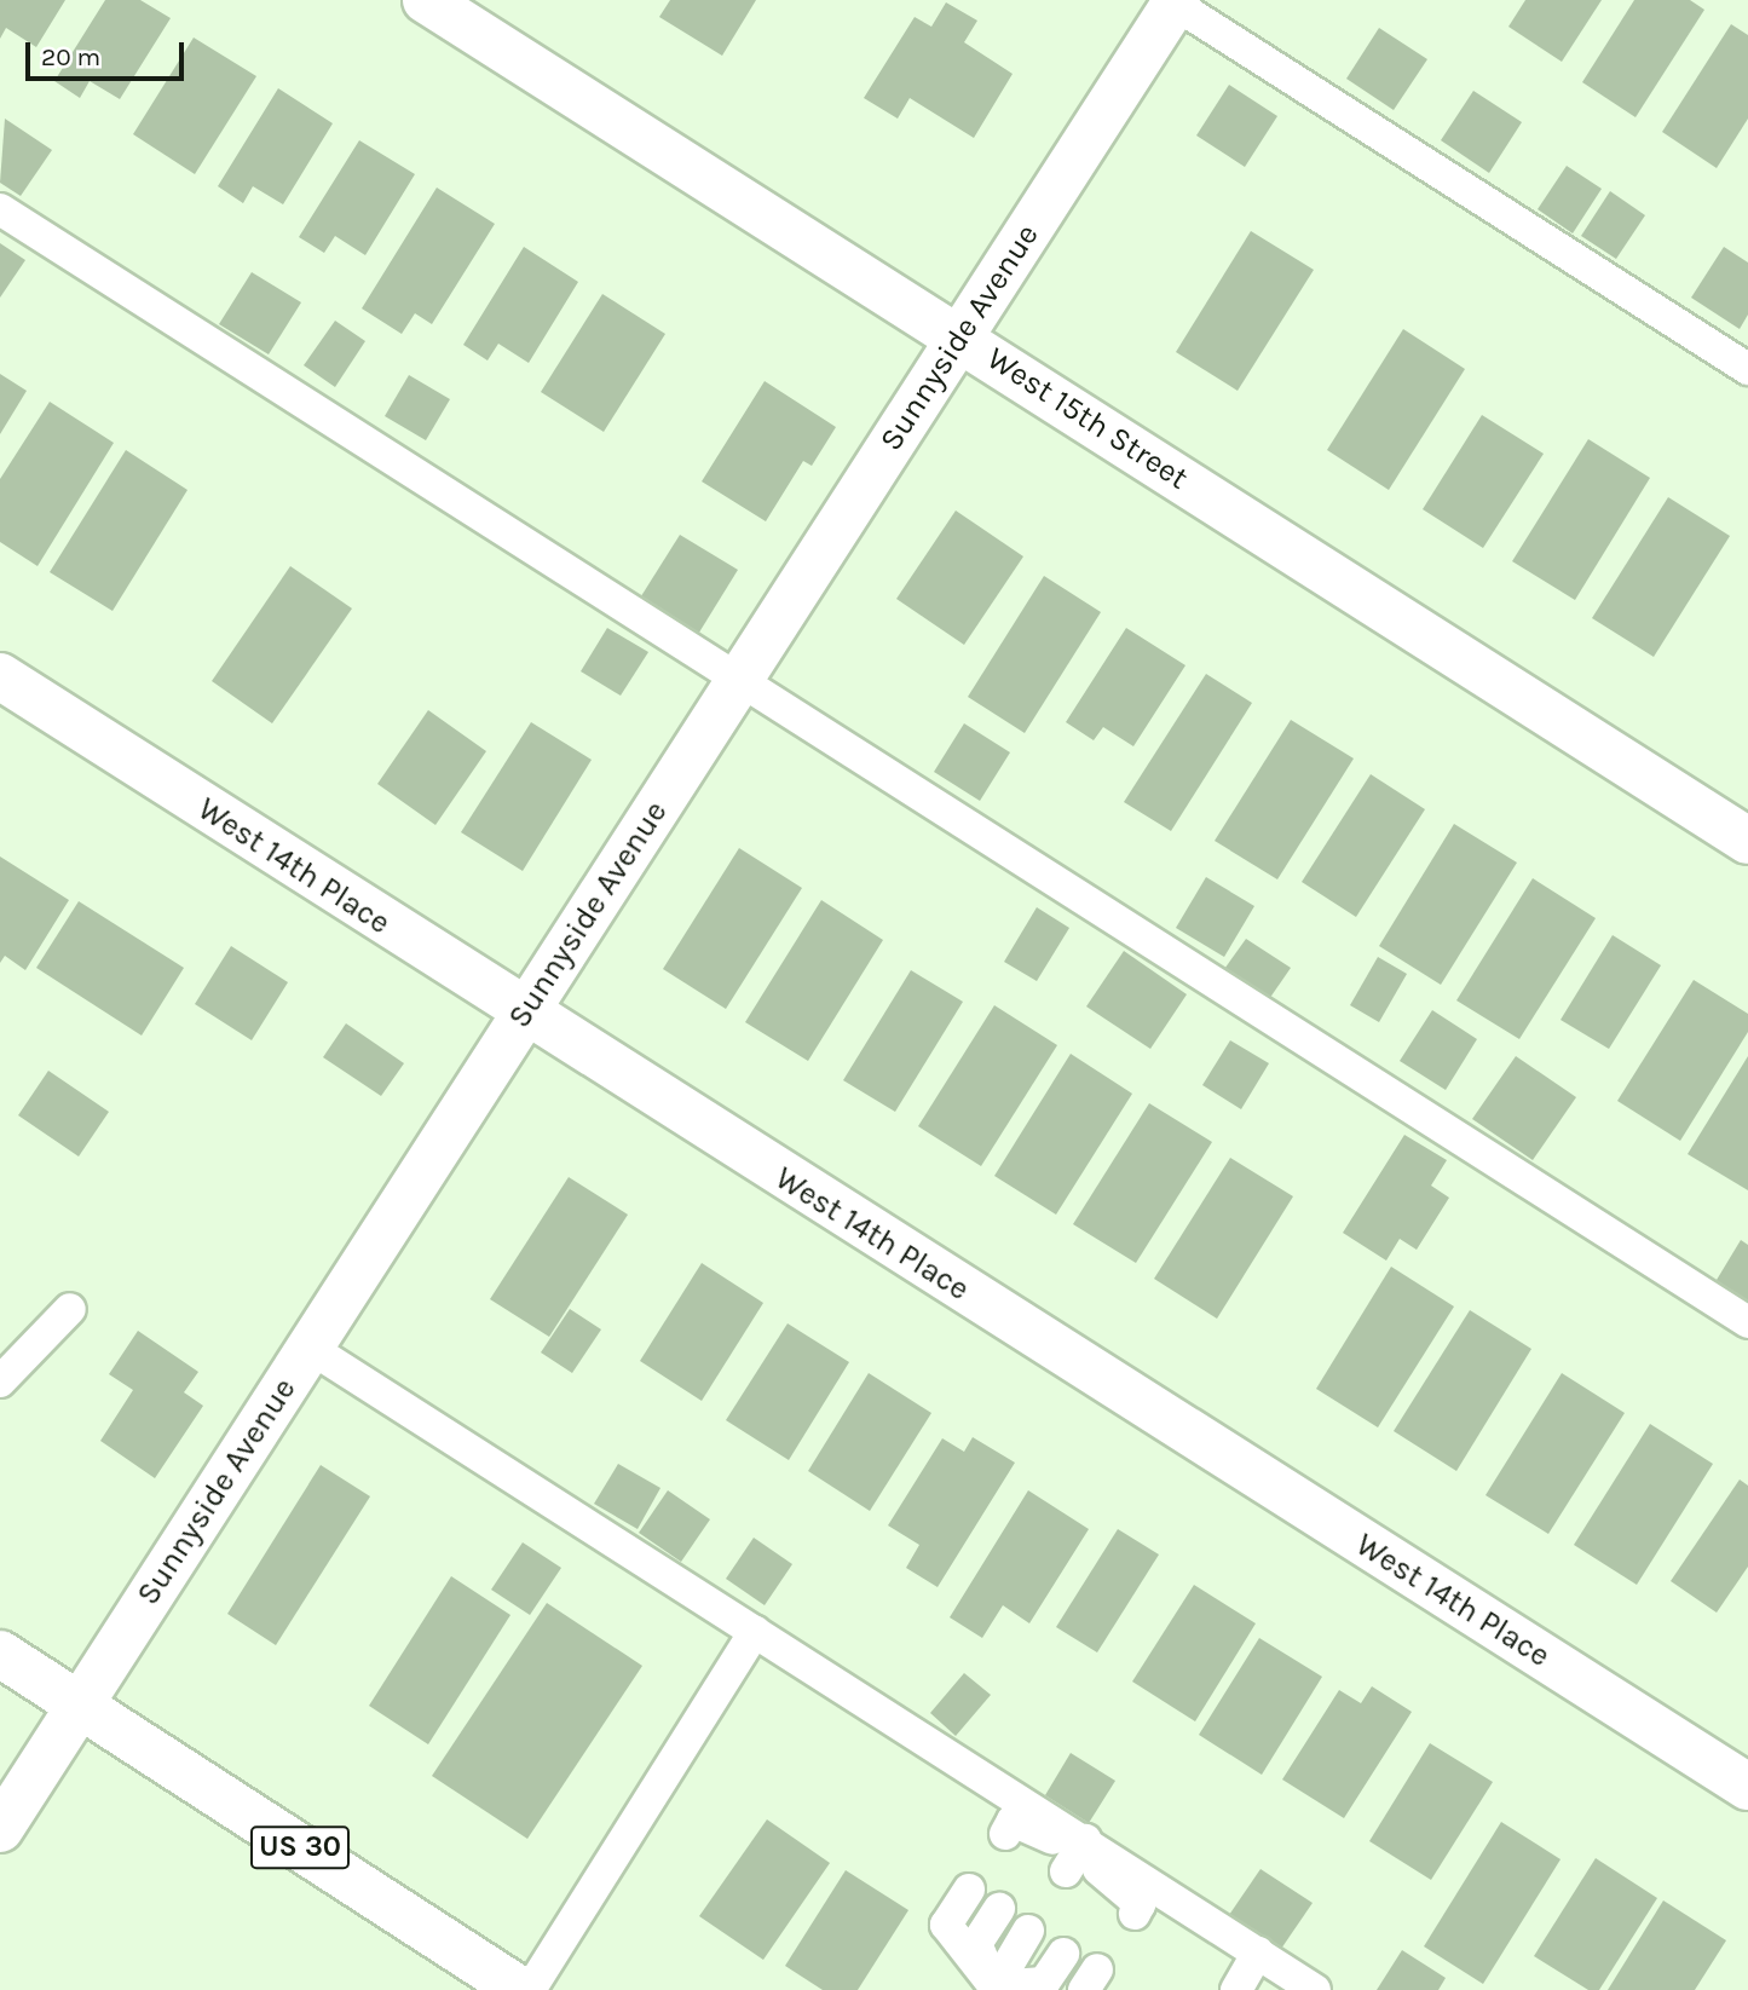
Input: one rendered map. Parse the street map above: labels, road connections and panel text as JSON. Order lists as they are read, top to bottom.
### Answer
{
  "streets": {
    "street": [
      "Sunnyside Avenue",
      "West 15th Street",
      "West 14th Place",
      "US 30"
    ]
  },
  "crossings": [
    ["Sunnyside Avenue", "West 15th Street"],
    ["Sunnyside Avenue", "West 14th Place"],
    ["Sunnyside Avenue", "US 30"]
  ],
  "scale_bar": "20 m"
}
